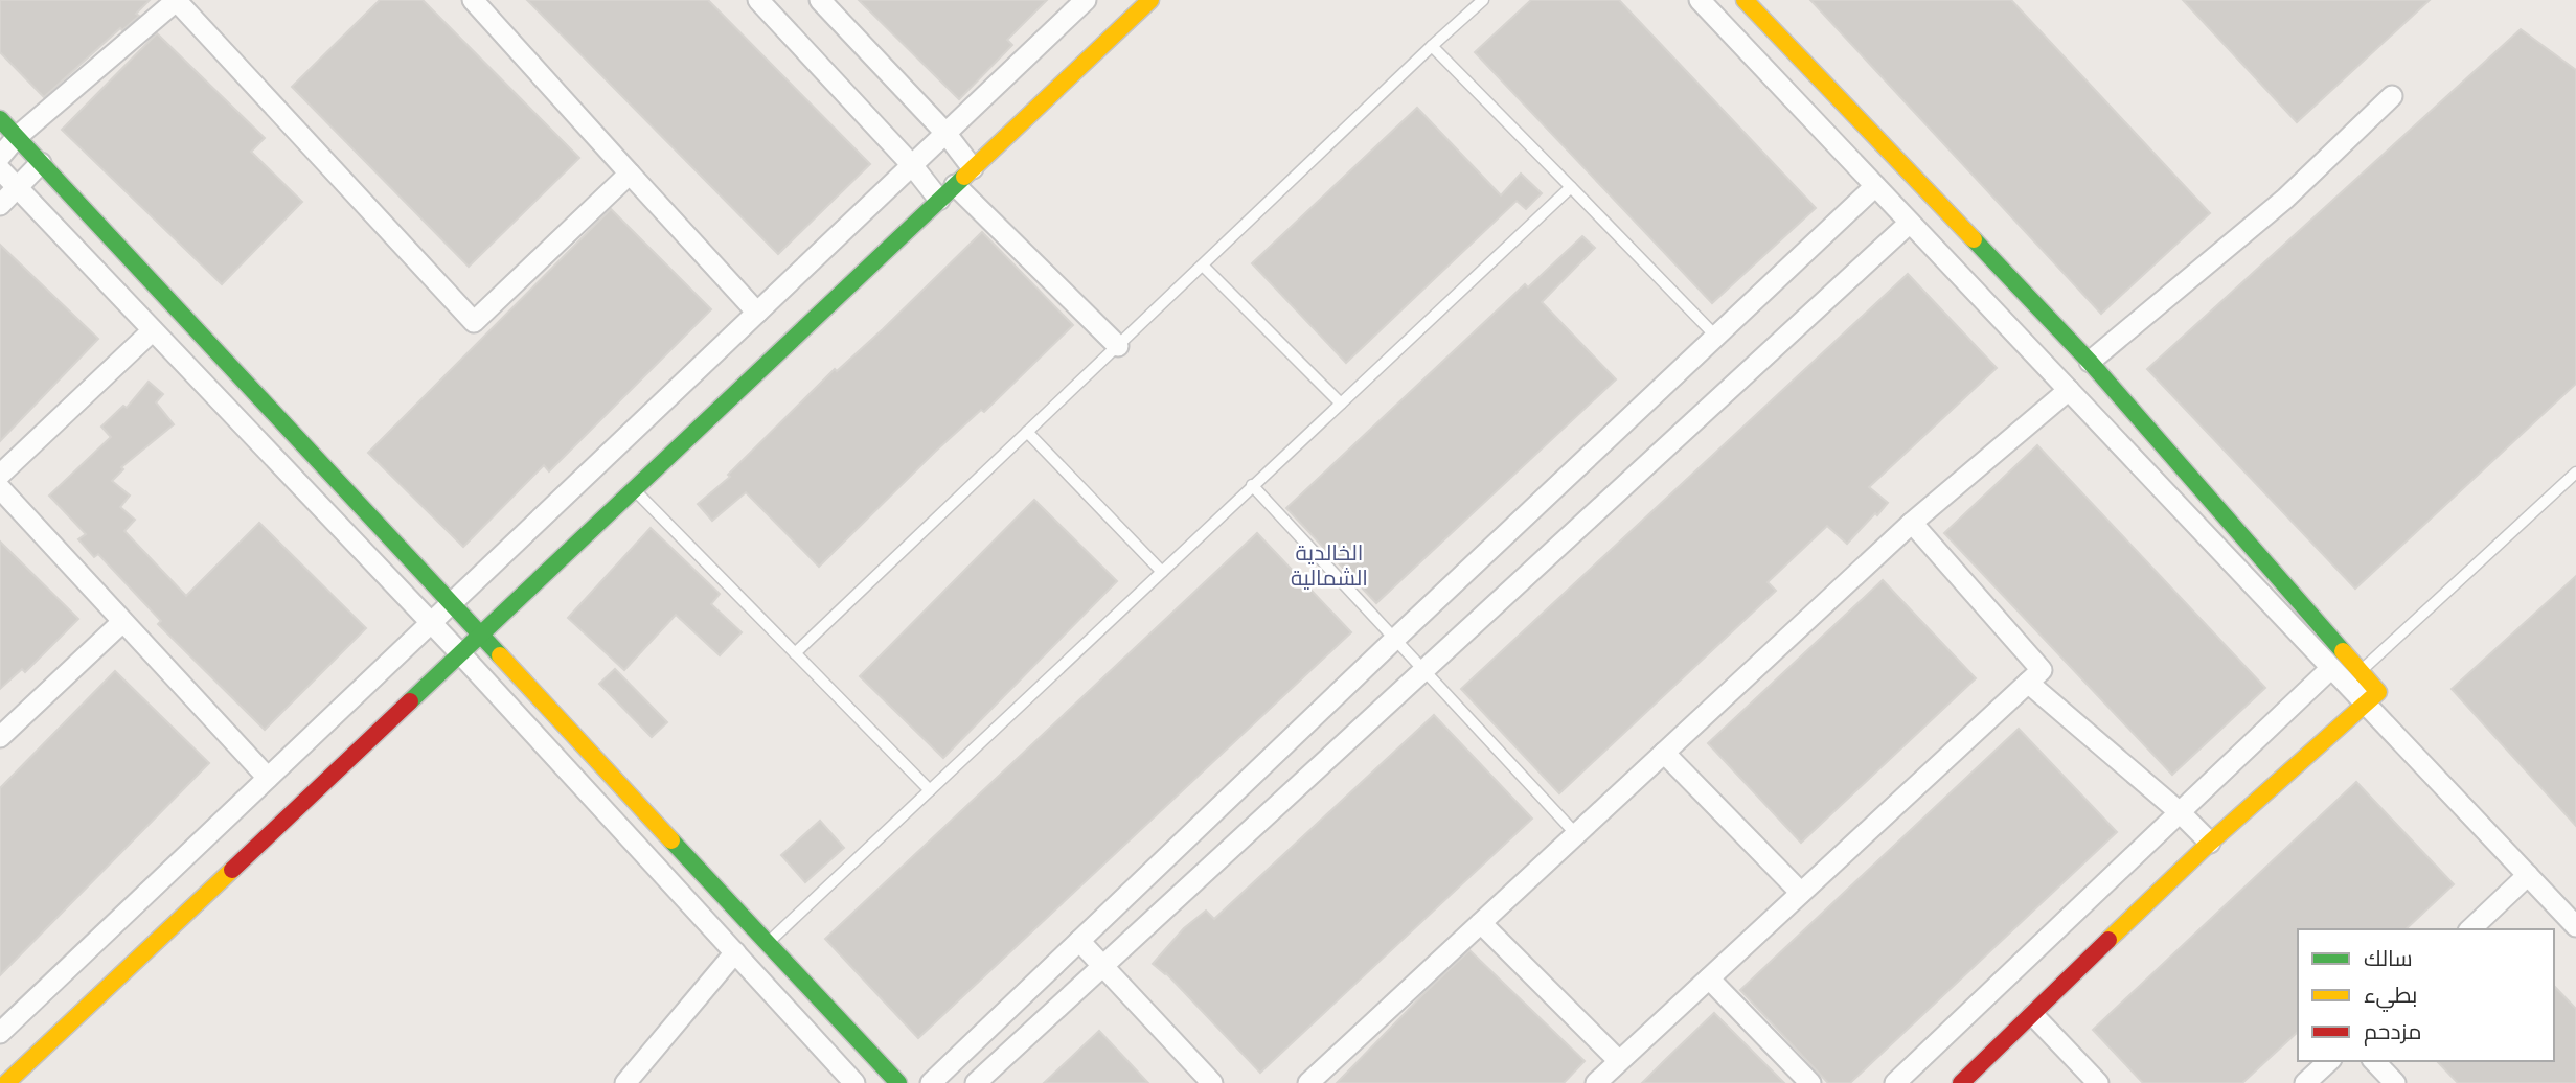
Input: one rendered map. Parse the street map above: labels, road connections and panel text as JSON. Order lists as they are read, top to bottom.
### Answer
{
  "districts": ["الخالدية الشمالية"],
  "legend": ["سالك", "بطيء", "مزدحم"]
}
